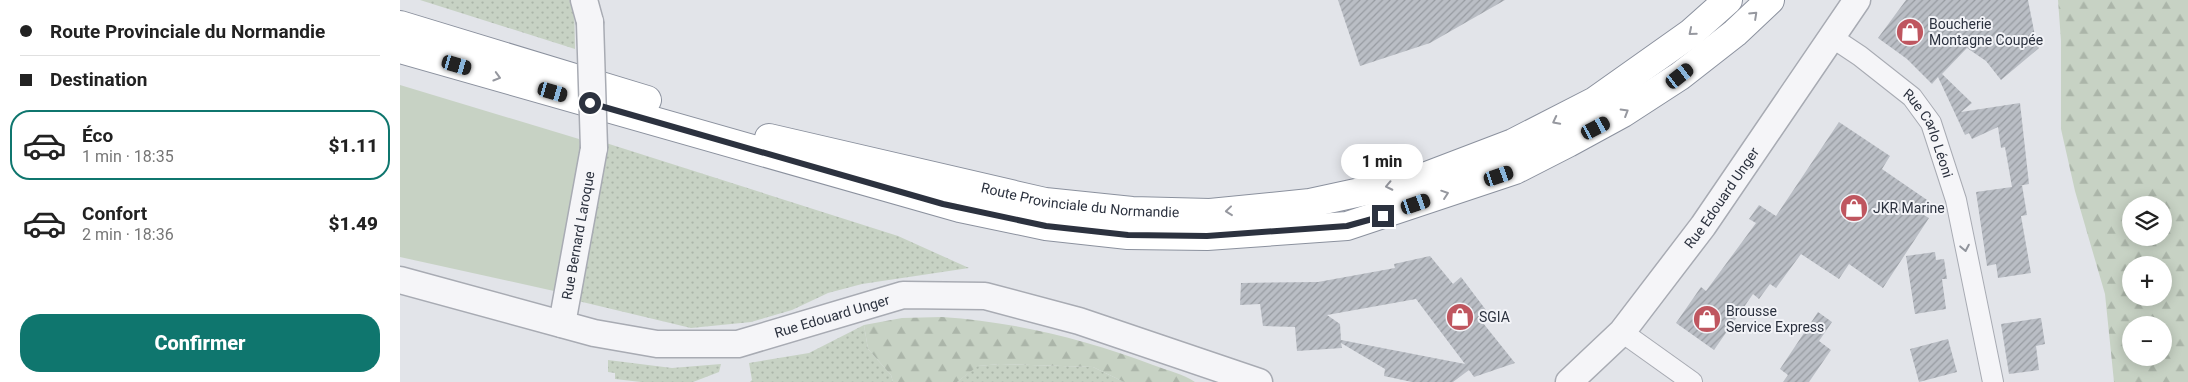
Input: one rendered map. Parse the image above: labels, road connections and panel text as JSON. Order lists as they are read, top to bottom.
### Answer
{
  "streets": {
    "highway": ["Route Provinciale du Normandie"],
    "street": ["Rue Carlo Léoni", "Rue Edouard Unger", "Rue Bernard Laroque"]
  },
  "crossings": [
    ["Rue Carlo Léoni", "Rue Edouard Unger"],
    ["Rue Edouard Unger", "Rue Bernard Laroque"]
  ],
  "one_way": ["Rue Carlo Léoni"],
  "places": {
    "shop": [
      "Boucherie Montagne Coupée",
      "JKR Marine",
      "SGIA",
      "Brousse Service Express"
    ]
  },
  "page": {
    "banner": ["Route Provinciale du Normandie", "Destination"],
    "list": [
      {
        "name": "Éco",
        "note": "1 min · 18:35",
        "value": "$1.11"
      },
      {
        "name": "Confort",
        "note": "2 min · 18:36",
        "value": "$1.49"
      }
    ],
    "bubble": "1 min",
    "map_buttons": ["+", "−"],
    "buttons": "Confirmer"
  }
}
